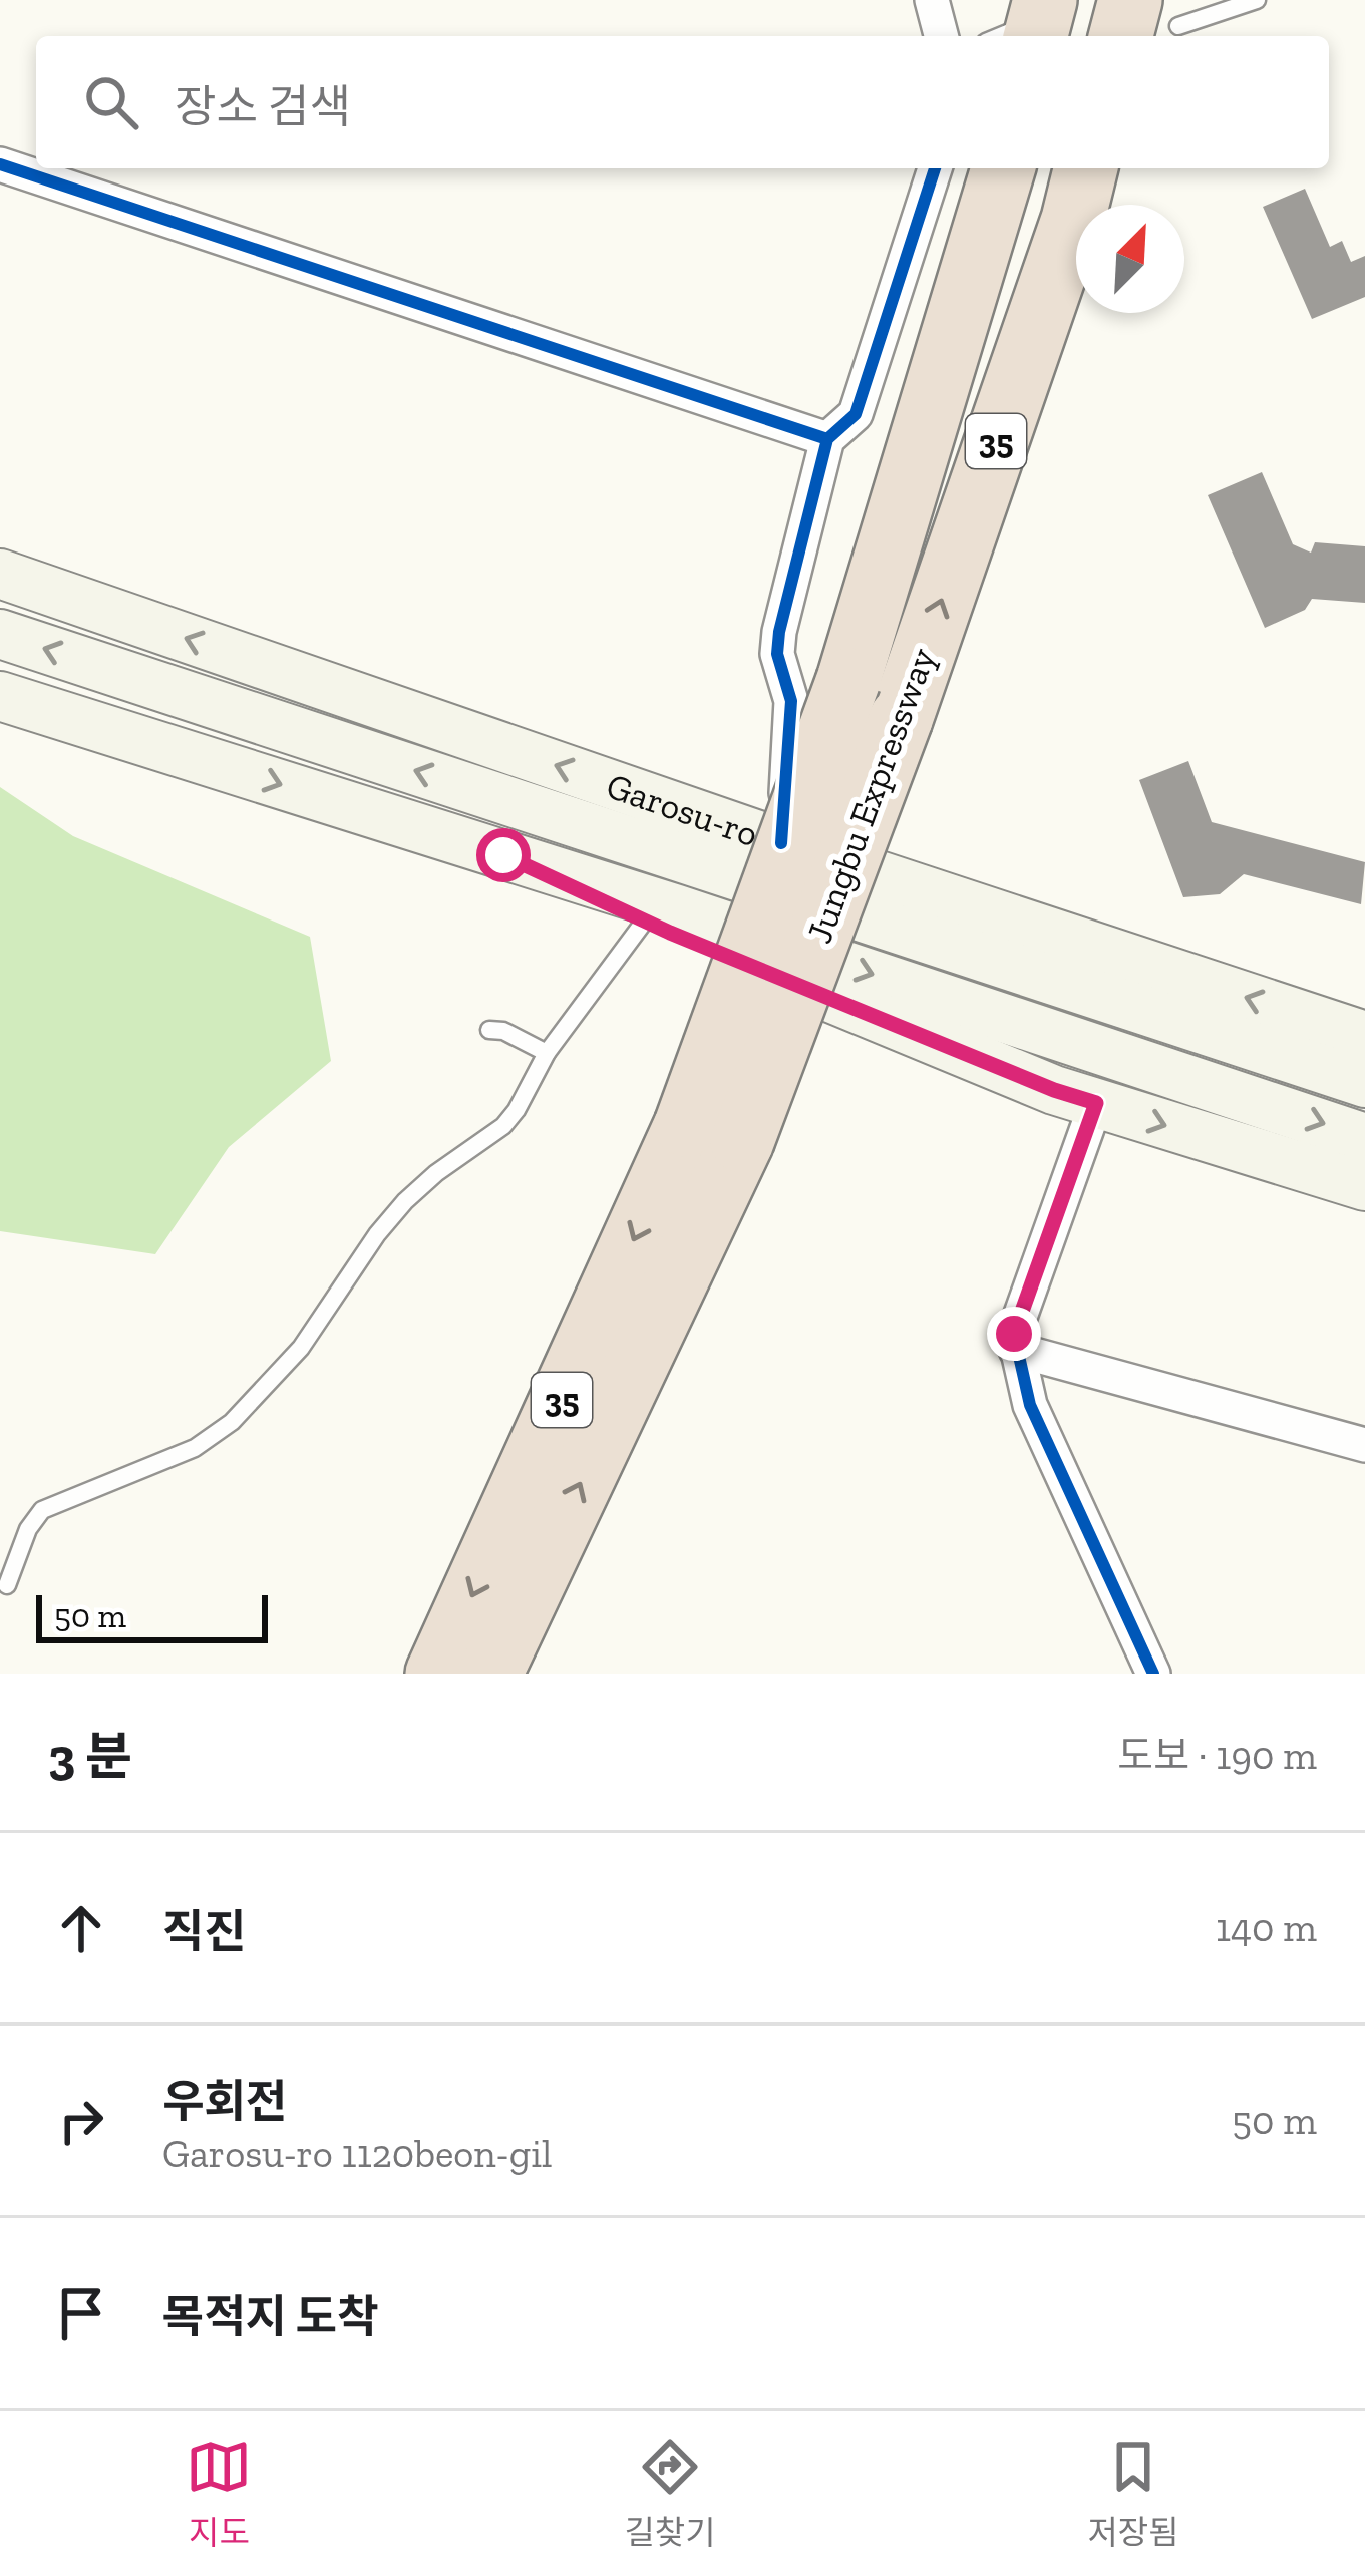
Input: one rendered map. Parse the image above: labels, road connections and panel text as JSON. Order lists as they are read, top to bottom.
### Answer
{
  "streets": {
    "highway": ["35", "Jungbu Expressway"],
    "main road": ["Garosu-ro"]
  },
  "scale_bar": "50 m",
  "north": "top right",
  "page": {
    "search": "장소 검색",
    "scale": "50 m",
    "heading": ["3 분", "도보 · 190 m"],
    "list": [
      ["직진", "140 m"],
      ["우회전", "Garosu-ro 1120beon-gil", "50 m"],
      "목적지 도착"
    ],
    "nav": ["지도", "길찾기", "저장됨"]
  }
}
